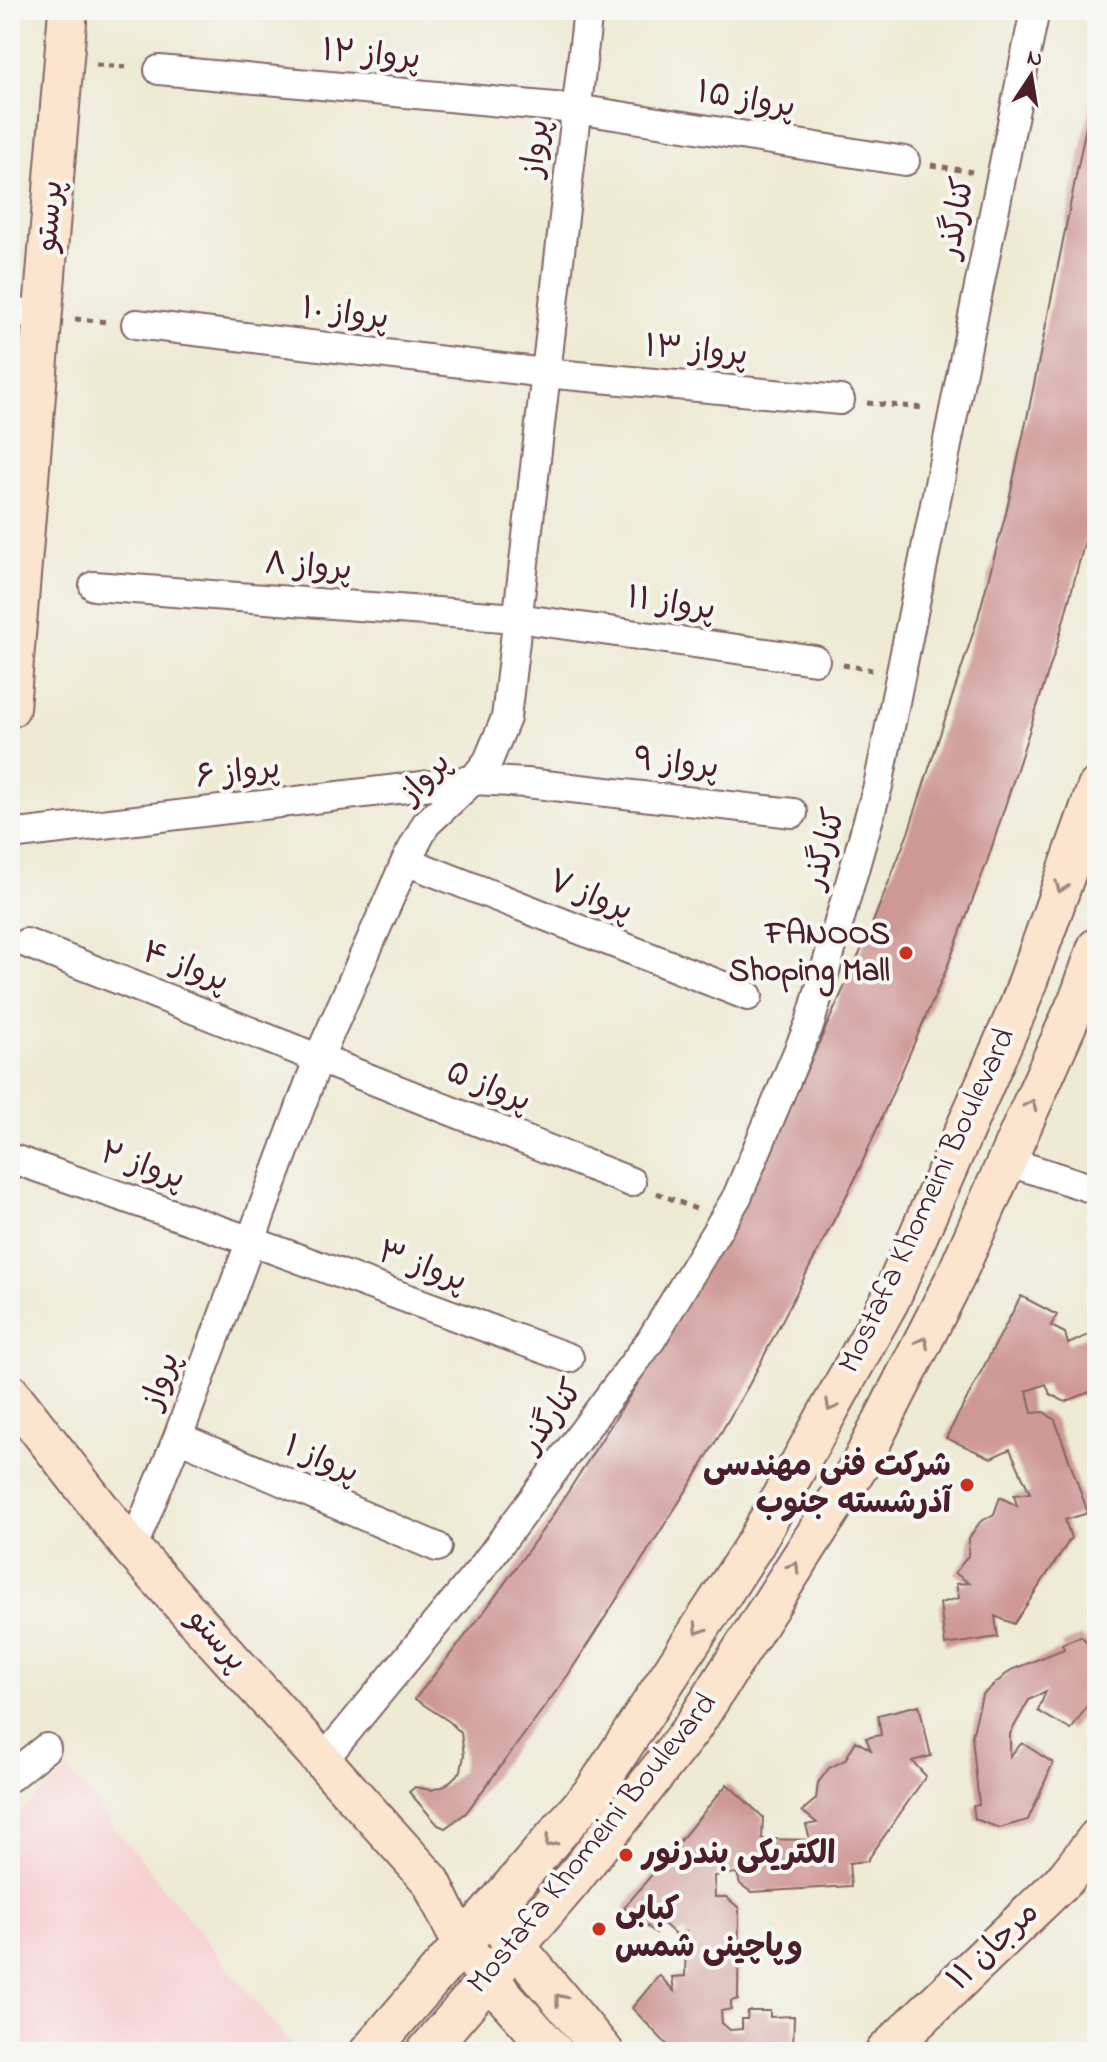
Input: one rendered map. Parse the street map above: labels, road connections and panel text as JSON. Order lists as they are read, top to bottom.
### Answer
{
  "streets": {
    "main road": ["پرستو", "Mostafa Khomeini Boulevard", "مرجان ۱۱"],
    "street": [
      "پرواز ۱۲",
      "پرواز ۱۵",
      "پرواز",
      "کنارگذر",
      "پرواز ۱۰",
      "پرواز ۱۳",
      "پرواز ۸",
      "پرواز ۱۱",
      "پرواز ۹",
      "پرواز ۶",
      "پرواز ۷",
      "پرواز ۴",
      "پرواز ۵",
      "پرواز ۲",
      "پرواز ۳",
      "پرواز ۱"
    ]
  },
  "crossings": [
    ["پرواز ۱۲", "پرواز ۱۵"],
    ["پرواز ۱۲", "پرواز"],
    ["پرواز ۱۵", "پرواز"],
    ["پرواز", "پرستو"],
    ["پرواز", "پرواز ۱۰"],
    ["پرواز", "پرواز ۱۳"],
    ["پرواز", "پرواز ۸"],
    ["پرواز", "پرواز ۱۱"],
    ["پرواز", "پرواز ۹"],
    ["پرواز", "پرواز ۶"],
    ["پرواز", "پرواز ۷"],
    ["پرواز", "پرواز ۴"],
    ["پرواز", "پرواز ۵"],
    ["پرواز", "پرواز ۲"],
    ["پرواز", "پرواز ۳"],
    ["پرواز", "پرواز ۱"],
    ["پرستو", "کنارگذر"],
    ["پرواز ۱۰", "پرواز ۱۳"],
    ["پرواز ۸", "پرواز ۱۱"],
    ["پرواز ۹", "پرواز ۶"],
    ["پرواز ۴", "پرواز ۵"],
    ["پرواز ۲", "پرواز ۳"]
  ],
  "places": [
    "FANOOS Shoping Mall",
    "شرکت فنی مهندسی آذرشسته جنوب",
    "الکتریکی بندرنور",
    "کبابی وپاچینی شمس"
  ],
  "north": "top"
}
